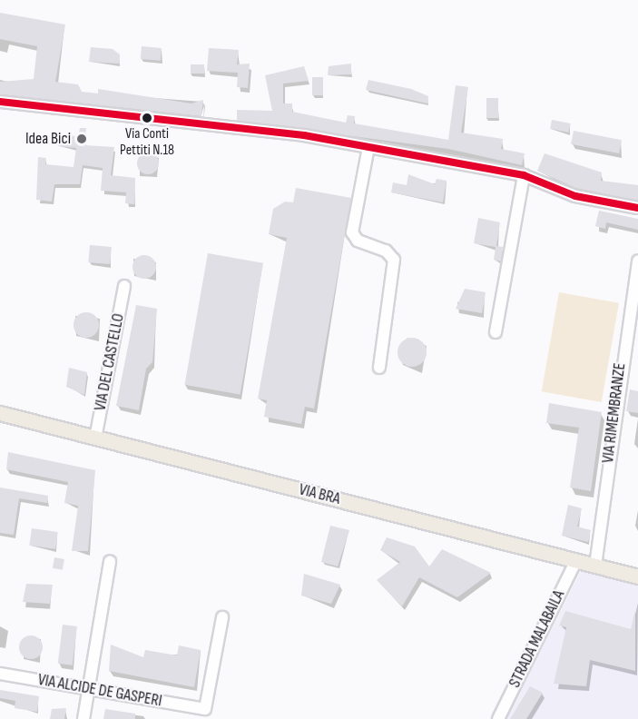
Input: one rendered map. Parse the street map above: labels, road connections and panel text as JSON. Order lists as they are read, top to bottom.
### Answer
{
  "streets": {
    "main road": ["VIA BRA"],
    "street": [
      "VIA DEL CASTELLO",
      "VIA RIMEMBRANZE",
      "STRADA MALABAILA",
      "VIA ALCIDE DE GASPERI"
    ]
  },
  "crossings": [
    ["VIA DEL CASTELLO", "VIA BRA"],
    ["VIA RIMEMBRANZE", "VIA BRA"],
    ["VIA BRA", "STRADA MALABAILA"]
  ],
  "places": ["Via Conti Pettiti N.18", "Idea Bici"]
}
